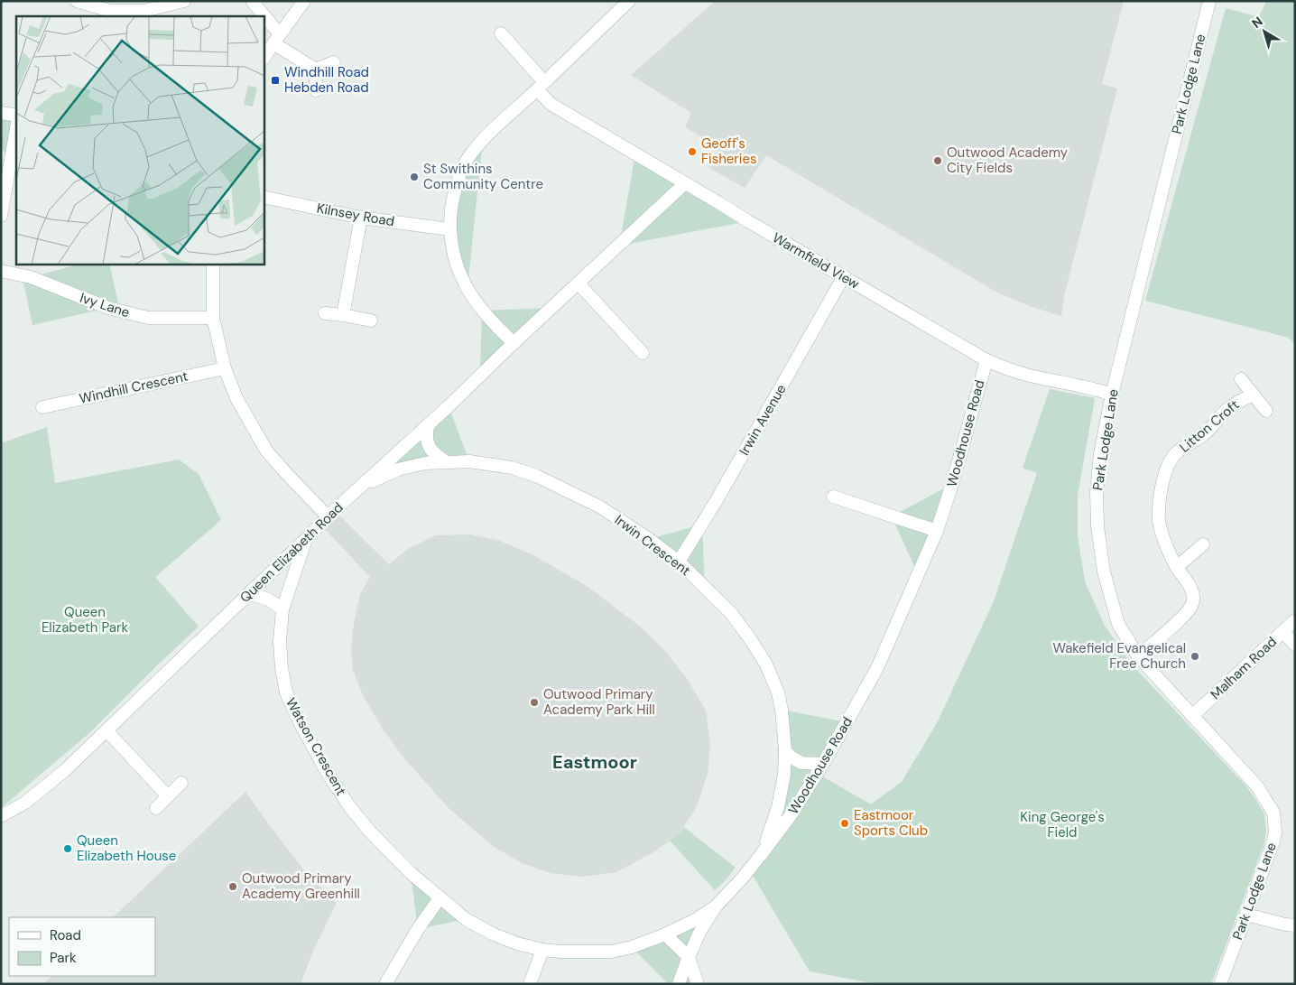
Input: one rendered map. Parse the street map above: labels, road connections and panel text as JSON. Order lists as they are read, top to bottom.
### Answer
{
  "streets": {
    "street": [
      "Park Lodge Lane",
      "Kilnsey Road",
      "Warmfield View",
      "Ivy Lane",
      "Windhill Crescent",
      "Irwin Avenue",
      "Litton Croft",
      "Woodhouse Road",
      "Irwin Crescent",
      "Queen Elizabeth Road",
      "Malham Road",
      "Watson Crescent"
    ]
  },
  "crossings": [
    ["Park Lodge Lane", "Warmfield View"],
    ["Park Lodge Lane", "Litton Croft"],
    ["Park Lodge Lane", "Malham Road"],
    ["Warmfield View", "Irwin Avenue"],
    ["Warmfield View", "Woodhouse Road"],
    ["Warmfield View", "Queen Elizabeth Road"],
    ["Irwin Avenue", "Irwin Crescent"],
    ["Woodhouse Road", "Irwin Crescent"],
    ["Woodhouse Road", "Watson Crescent"],
    ["Irwin Crescent", "Queen Elizabeth Road"],
    ["Queen Elizabeth Road", "Watson Crescent"]
  ],
  "districts": ["Eastmoor"],
  "parks": ["Queen Elizabeth Park", "King George's Field"],
  "places": {
    "transit": ["Windhill Road Hebden Road"],
    "other": [
      "Geoff's Fisheries",
      "Outwood Academy City Fields",
      "St Swithins Community Centre",
      "Wakefield Evangelical Free Church",
      "Outwood Primary Academy Park Hill",
      "Eastmoor Sports Club",
      "Queen Elizabeth House",
      "Outwood Primary Academy Greenhill"
    ]
  },
  "legend": ["Road", "Park"],
  "north": "top left"
}
